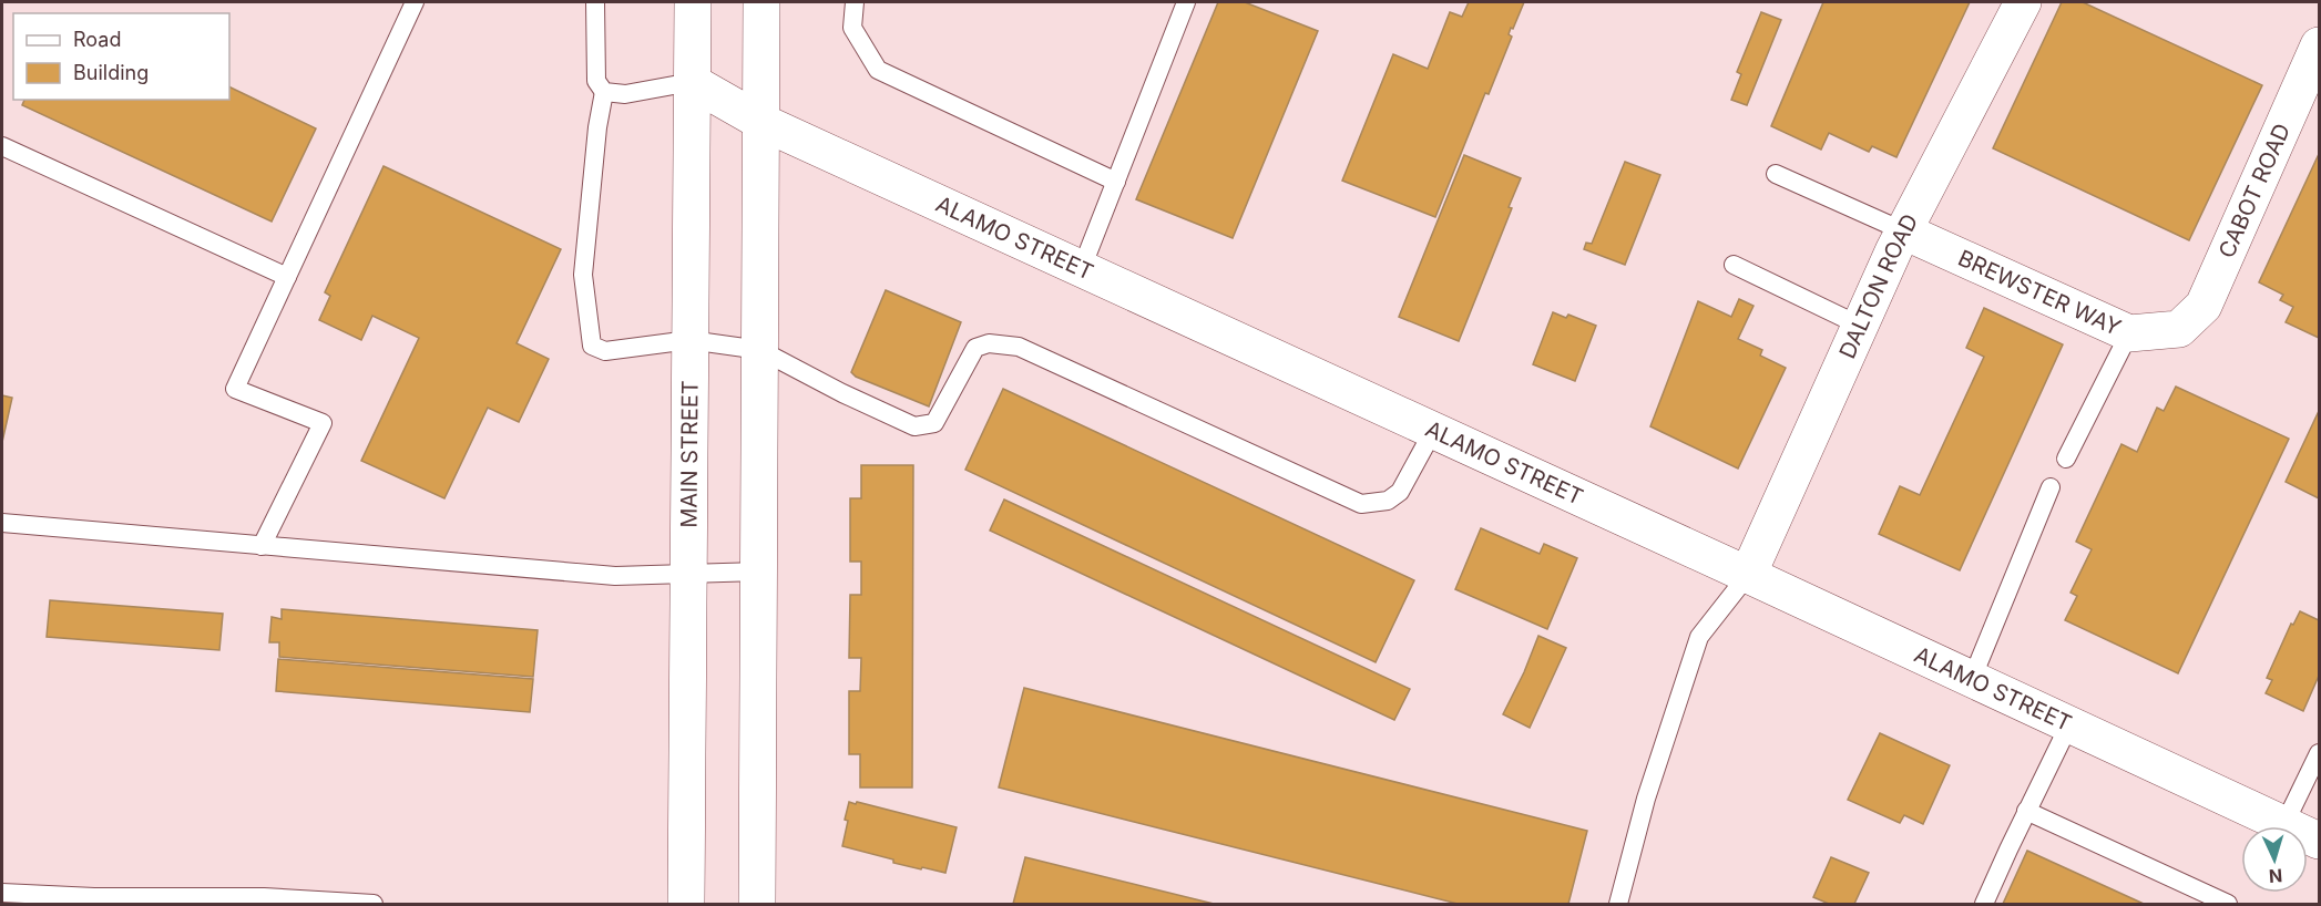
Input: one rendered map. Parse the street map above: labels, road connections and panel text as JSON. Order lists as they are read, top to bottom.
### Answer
{
  "streets": {
    "street": [
      "CABOT ROAD",
      "ALAMO STREET",
      "DALTON ROAD",
      "BREWSTER WAY",
      "MAIN STREET"
    ]
  },
  "crossings": [
    ["CABOT ROAD", "BREWSTER WAY"],
    ["ALAMO STREET", "DALTON ROAD"],
    ["ALAMO STREET", "MAIN STREET"],
    ["DALTON ROAD", "BREWSTER WAY"]
  ],
  "legend": ["Road", "Building"],
  "north": "bottom"
}
